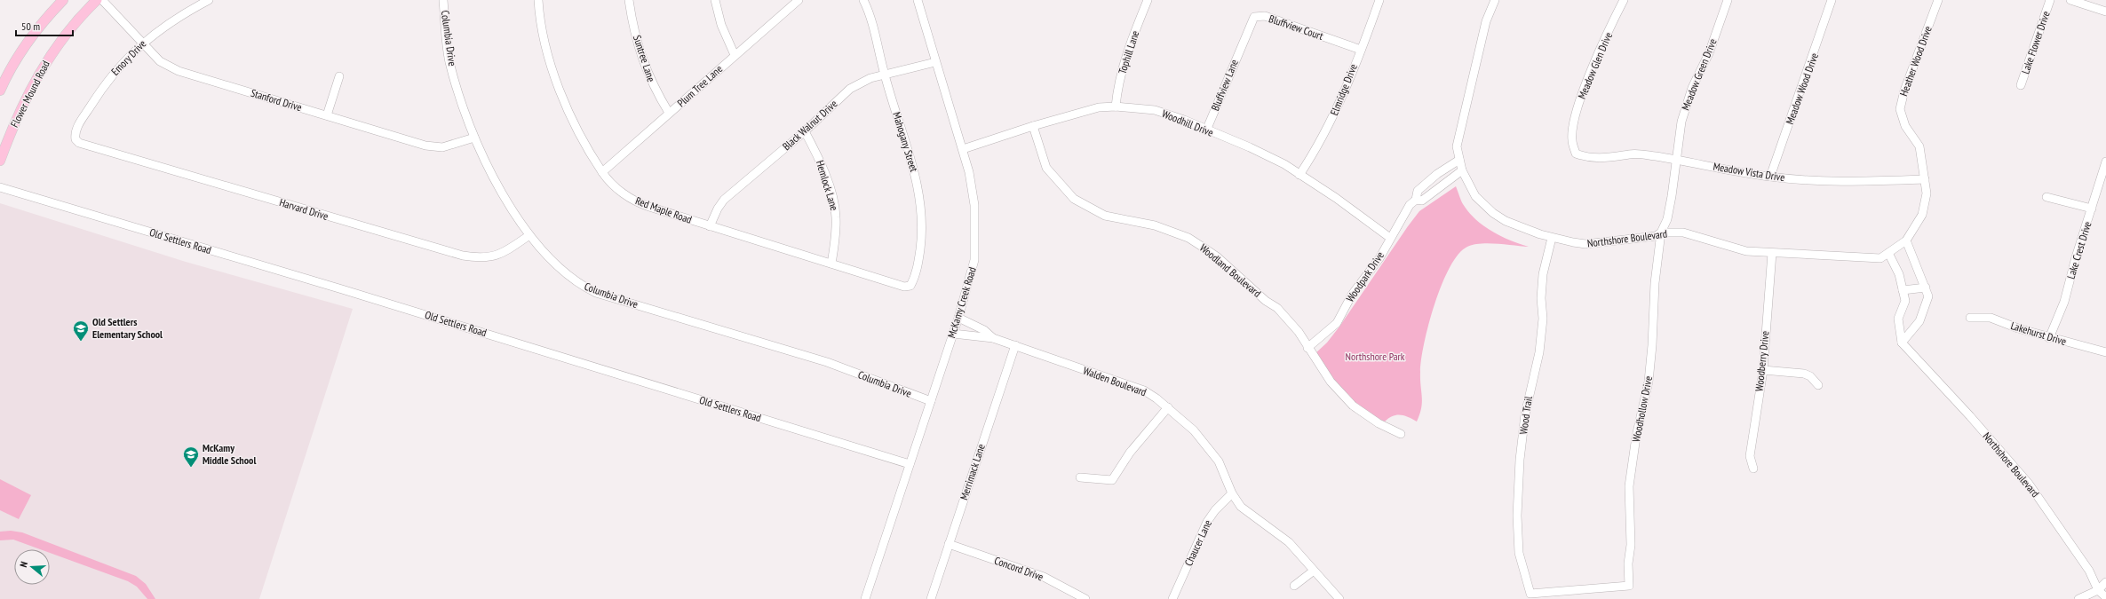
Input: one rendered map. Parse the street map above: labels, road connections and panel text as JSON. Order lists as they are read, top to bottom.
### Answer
{
  "streets": {
    "main road": ["Flower Mound Road"],
    "street": [
      "Bluffview Court",
      "Columbia Drive",
      "Lake Flower Drive",
      "Tophill Lane",
      "Emory Drive",
      "Suntree Lane",
      "Heather Wood Drive",
      "Meadow Glen Drive",
      "Meadow Green Drive",
      "Bluffview Lane",
      "Plum Tree Lane",
      "Meadow Wood Drive",
      "Elmridge Drive",
      "Stanford Drive",
      "Woodhill Drive",
      "Black Walnut Drive",
      "Mahogany Street",
      "Meadow Vista Drive",
      "Hemlock Lane",
      "Harvard Drive",
      "Red Maple Road",
      "Northshore Boulevard",
      "Old Settlers Road",
      "Lake Crest Drive",
      "Woodland Boulevard",
      "Woodpark Drive",
      "McKamy Creek Road",
      "Lakehurst Drive",
      "Woodberry Drive",
      "Walden Boulevard",
      "Woodhollow Drive",
      "Wood Trail",
      "Merrimack Lane",
      "Chaucer Lane",
      "Concord Drive"
    ]
  },
  "crossings": [
    ["Bluffview Court", "Bluffview Lane"],
    ["Bluffview Court", "Elmridge Drive"],
    ["Columbia Drive", "Stanford Drive"],
    ["Columbia Drive", "Harvard Drive"],
    ["Columbia Drive", "McKamy Creek Road"],
    ["Tophill Lane", "Woodhill Drive"],
    ["Emory Drive", "Stanford Drive"],
    ["Emory Drive", "Harvard Drive"],
    ["Suntree Lane", "Plum Tree Lane"],
    ["Heather Wood Drive", "Meadow Vista Drive"],
    ["Heather Wood Drive", "Northshore Boulevard"],
    ["Meadow Glen Drive", "Meadow Vista Drive"],
    ["Meadow Green Drive", "Meadow Vista Drive"],
    ["Meadow Green Drive", "Northshore Boulevard"],
    ["Meadow Green Drive", "Woodhollow Drive"],
    ["Bluffview Lane", "Woodhill Drive"],
    ["Plum Tree Lane", "Red Maple Road"],
    ["Meadow Wood Drive", "Meadow Vista Drive"],
    ["Elmridge Drive", "Woodhill Drive"],
    ["Woodhill Drive", "Woodland Boulevard"],
    ["Woodhill Drive", "Woodpark Drive"],
    ["Woodhill Drive", "McKamy Creek Road"],
    ["Black Walnut Drive", "Mahogany Street"],
    ["Black Walnut Drive", "Hemlock Lane"],
    ["Black Walnut Drive", "Red Maple Road"],
    ["Black Walnut Drive", "McKamy Creek Road"],
    ["Mahogany Street", "Red Maple Road"],
    ["Hemlock Lane", "Red Maple Road"],
    ["Northshore Boulevard", "Woodpark Drive"],
    ["Northshore Boulevard", "Woodberry Drive"],
    ["Northshore Boulevard", "Woodhollow Drive"],
    ["Northshore Boulevard", "Wood Trail"],
    ["Old Settlers Road", "McKamy Creek Road"],
    ["Lake Crest Drive", "Lakehurst Drive"],
    ["Woodland Boulevard", "Woodpark Drive"],
    ["McKamy Creek Road", "Walden Boulevard"],
    ["Walden Boulevard", "Merrimack Lane"],
    ["Walden Boulevard", "Chaucer Lane"],
    ["Woodhollow Drive", "Wood Trail"],
    ["Merrimack Lane", "Concord Drive"]
  ],
  "parks": ["Northshore Park"],
  "places": {
    "school or university": ["Old Settlers Elementary School", "McKamy Middle School"]
  },
  "scale_bar": "50 m",
  "north": "left"
}
